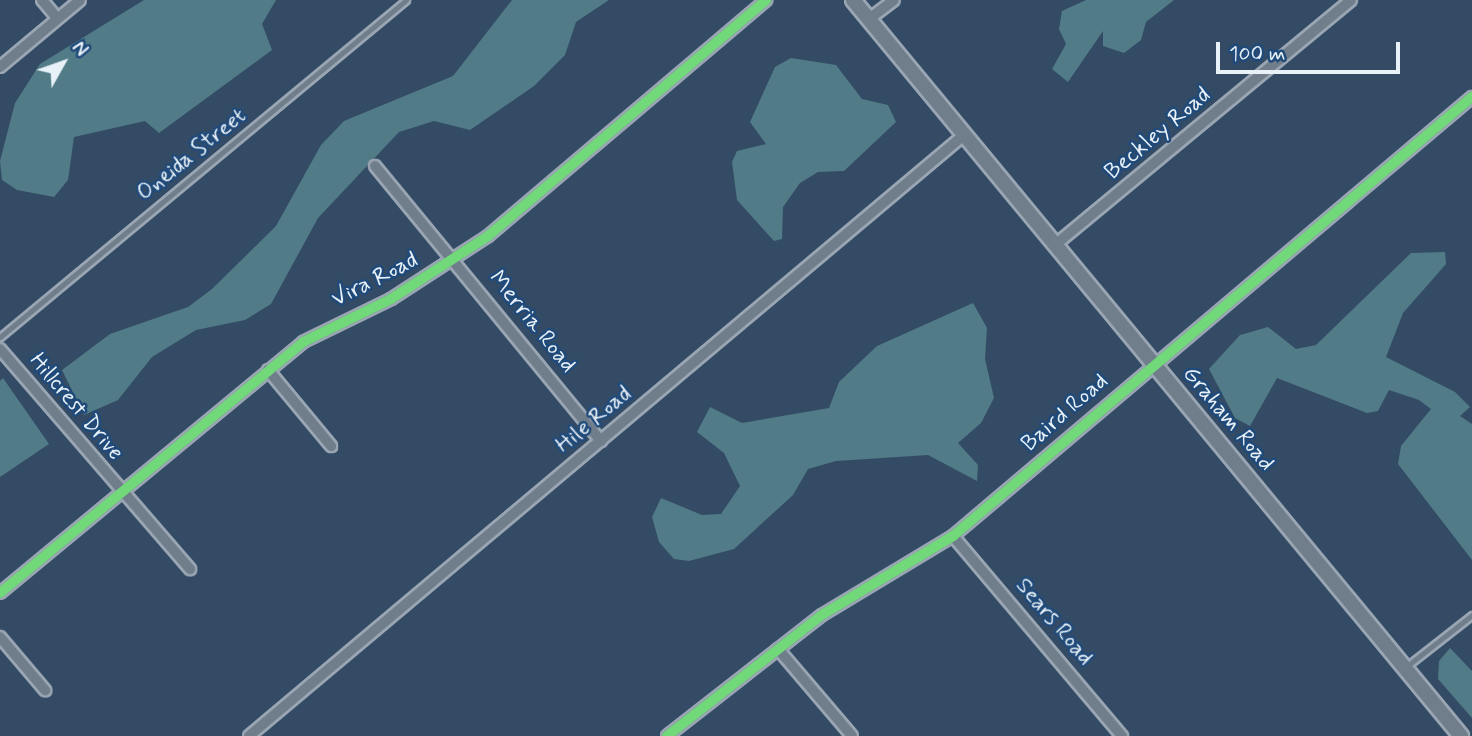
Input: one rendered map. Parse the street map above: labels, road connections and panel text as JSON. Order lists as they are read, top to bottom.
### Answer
{
  "streets": {
    "main road": ["Graham Road"],
    "street": [
      "Beckley Road",
      "Vira Road",
      "Merria Road",
      "Hillcrest Drive",
      "Baird Road",
      "Hile Road",
      "Sears Road"
    ],
    "lane": ["Oneida Street"]
  },
  "crossings": [
    ["Beckley Road", "Graham Road"],
    ["Vira Road", "Merria Road"],
    ["Vira Road", "Hillcrest Drive"],
    ["Merria Road", "Hile Road"],
    ["Baird Road", "Graham Road"],
    ["Baird Road", "Sears Road"],
    ["Graham Road", "Hile Road"]
  ],
  "scale_bar": "100 m",
  "north": "top right"
}
